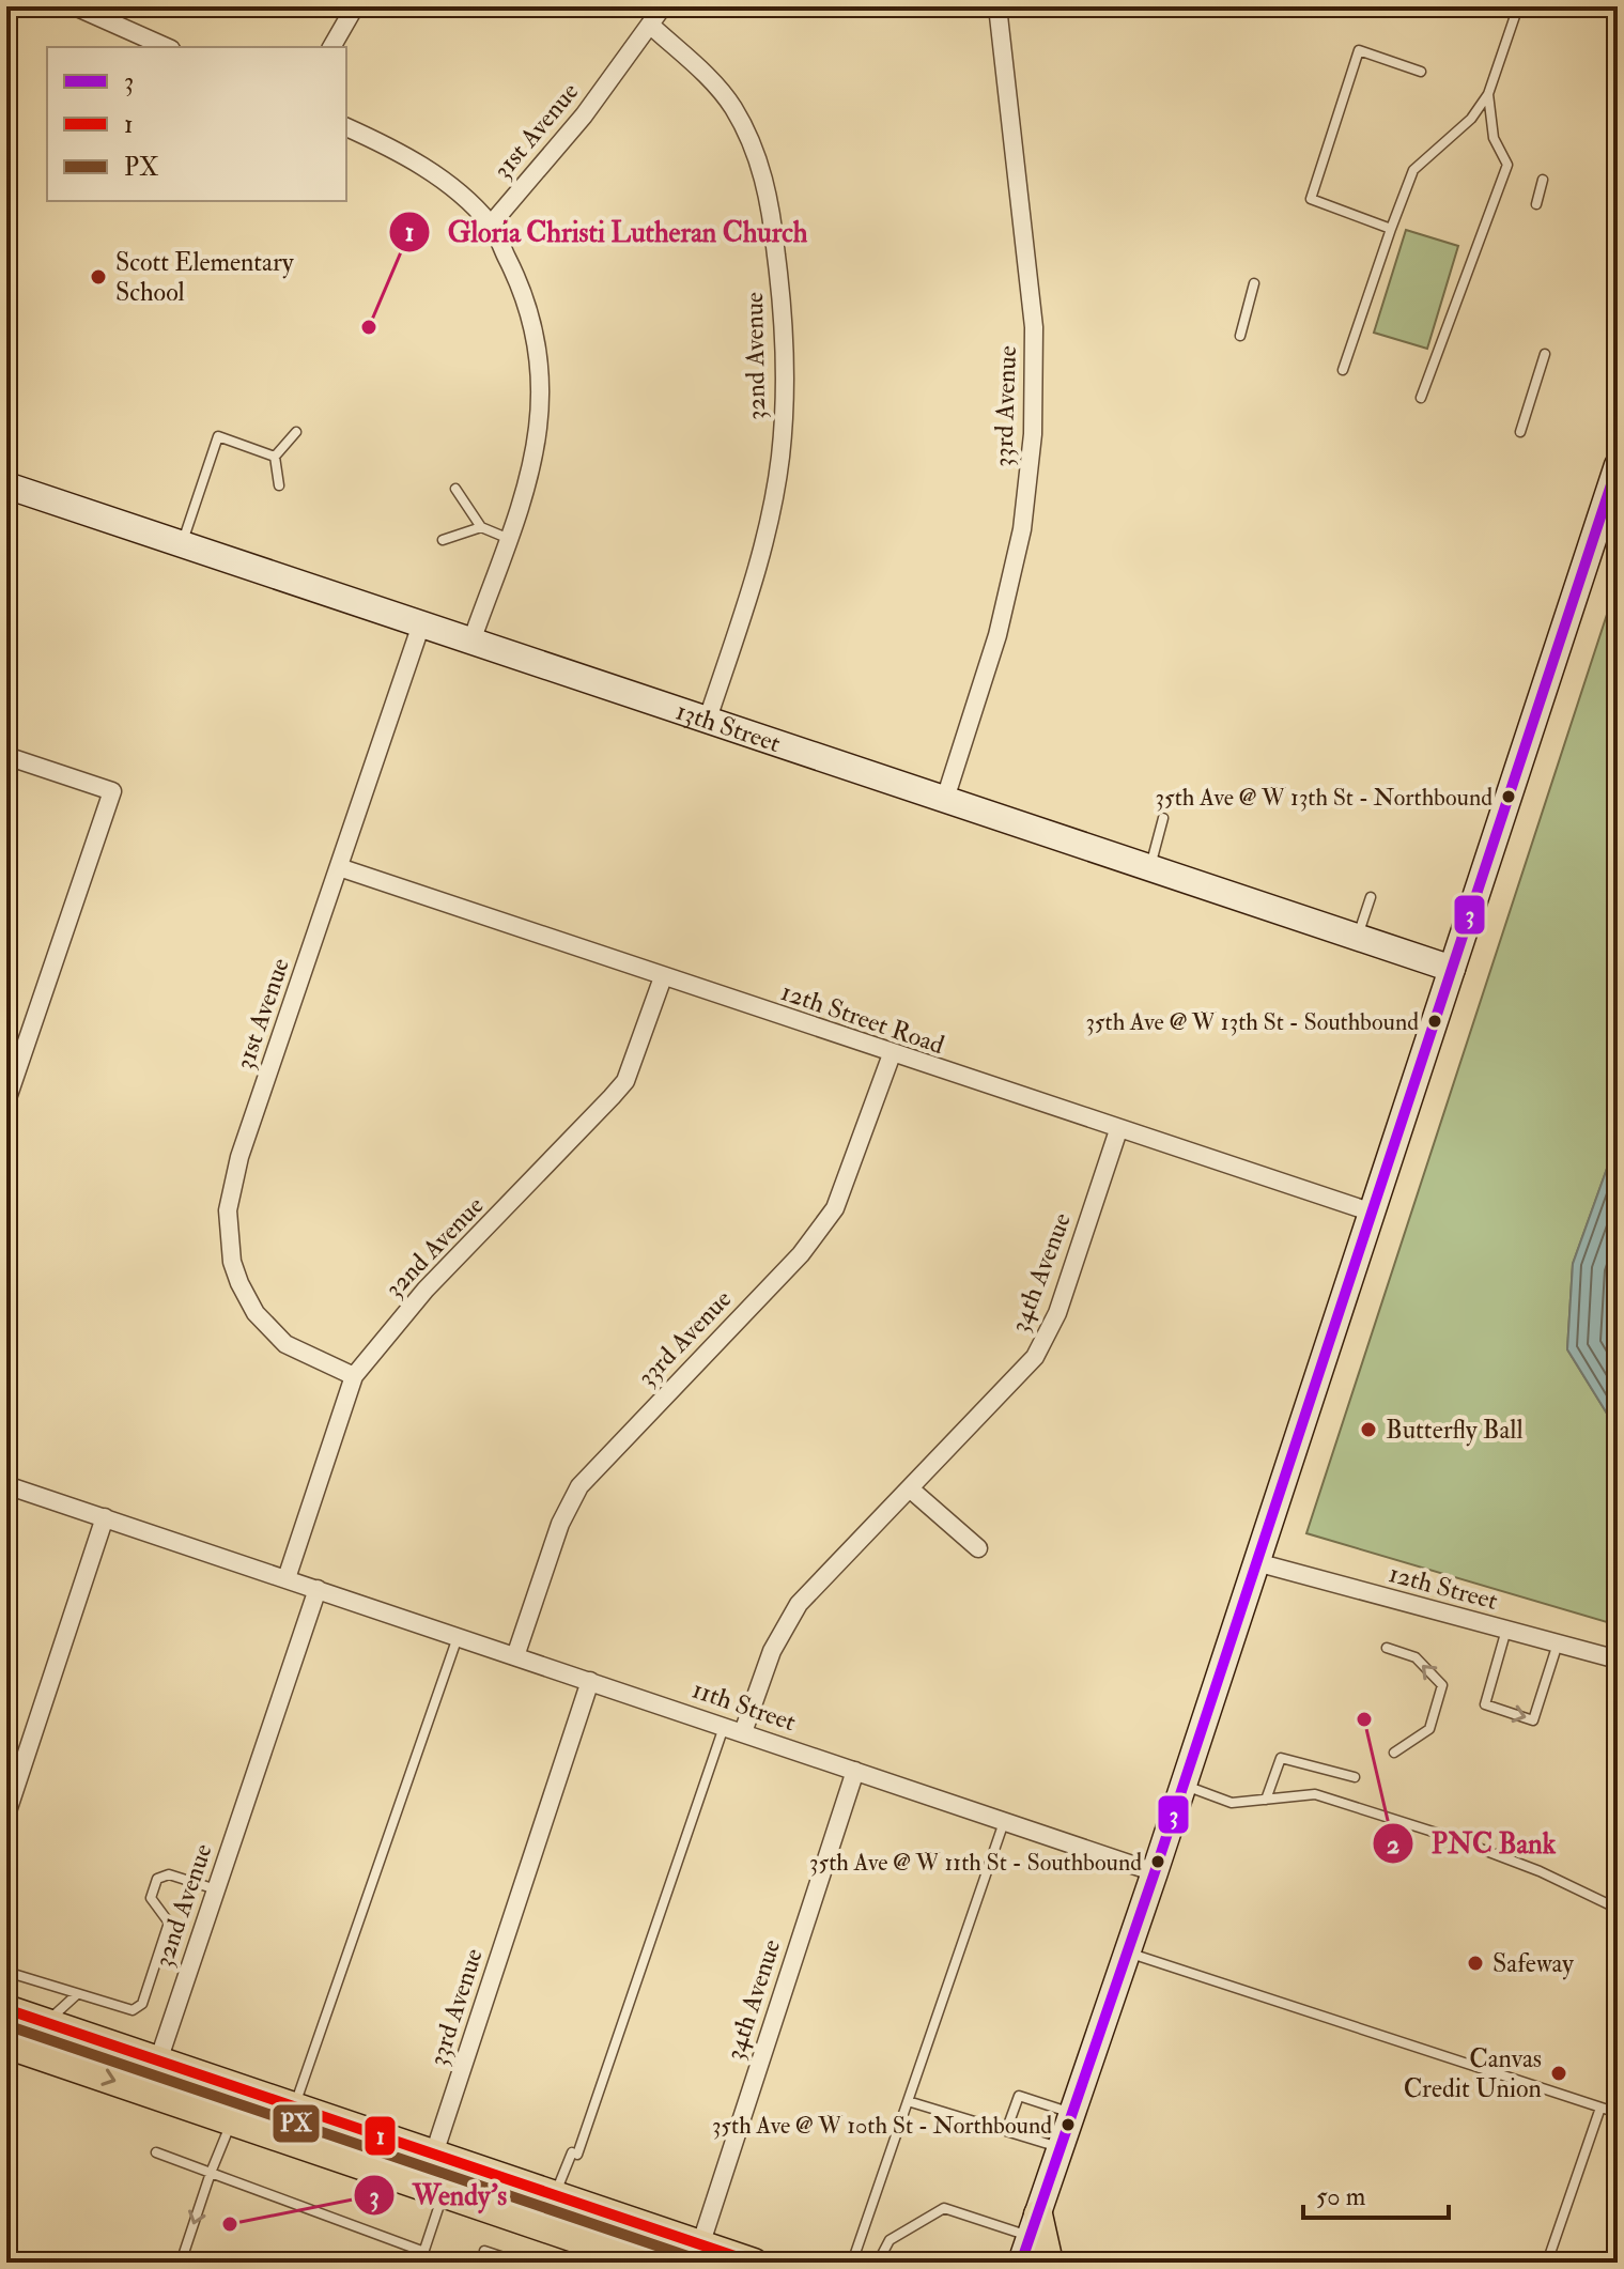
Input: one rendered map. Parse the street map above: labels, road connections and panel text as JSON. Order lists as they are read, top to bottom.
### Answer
{
  "streets": {
    "main road": ["13th Street"],
    "street": [
      "31st Avenue",
      "32nd Avenue",
      "33rd Avenue",
      "12th Street Road",
      "34th Avenue",
      "12th Street",
      "11th Street"
    ]
  },
  "crossings": [
    ["31st Avenue", "32nd Avenue"],
    ["31st Avenue", "13th Street"],
    ["31st Avenue", "12th Street Road"],
    ["32nd Avenue", "13th Street"],
    ["32nd Avenue", "12th Street Road"],
    ["32nd Avenue", "11th Street"],
    ["33rd Avenue", "13th Street"],
    ["33rd Avenue", "12th Street Road"],
    ["33rd Avenue", "11th Street"],
    ["12th Street Road", "34th Avenue"],
    ["34th Avenue", "11th Street"]
  ],
  "places": [
    "Scott Elementary School",
    "Gloria Christi Lutheran Church",
    "35th Ave @ W 13th St - Northbound",
    "35th Ave @ W 13th St - Southbound",
    "Butterfly Ball",
    "PNC Bank",
    "35th Ave @ W 11th St - Southbound",
    "Safeway",
    "Canvas Credit Union",
    "35th Ave @ W 10th St - Northbound",
    "Wendy's"
  ],
  "lines": ["transit line 3", "transit line 1", "transit line PX"],
  "legend": ["3", "1", "PX"],
  "scale_bar": "50 m"
}
